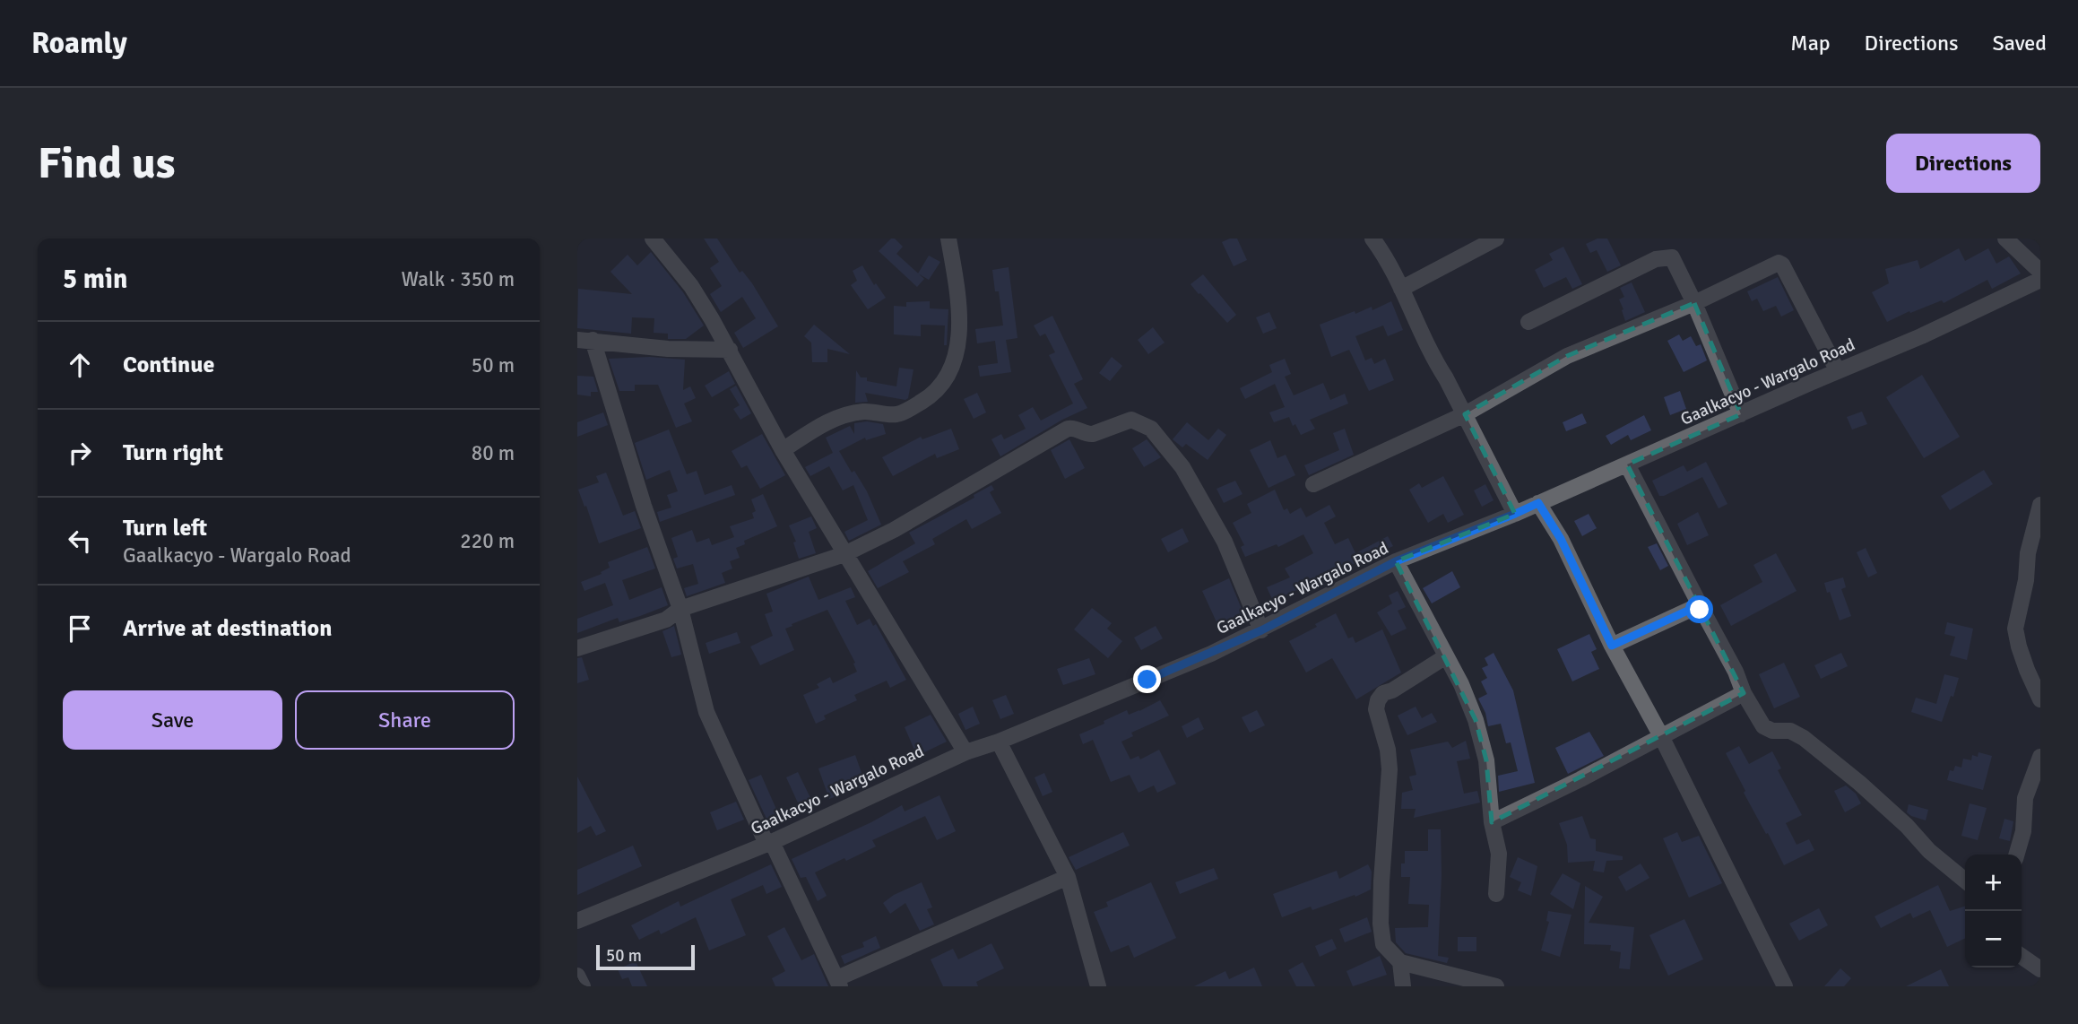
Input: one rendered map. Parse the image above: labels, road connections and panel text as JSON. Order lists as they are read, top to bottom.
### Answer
{
  "streets": {
    "street": ["Gaalkacyo - Wargalo Road"]
  },
  "scale_bar": "50 m",
  "page": {
    "header": "Roamly",
    "nav": ["Map", "Directions", "Saved"],
    "buttons": [
      "Directions",
      ["Save", "Share"]
    ],
    "title": "Find us",
    "heading": ["5 min", "Walk · 350 m"],
    "list": [
      ["Continue", "50 m"],
      ["Turn right", "80 m"],
      ["Turn left", "Gaalkacyo - Wargalo Road", "220 m"],
      "Arrive at destination"
    ],
    "map_buttons": ["+", "−"],
    "scale": "50 m"
  }
}
